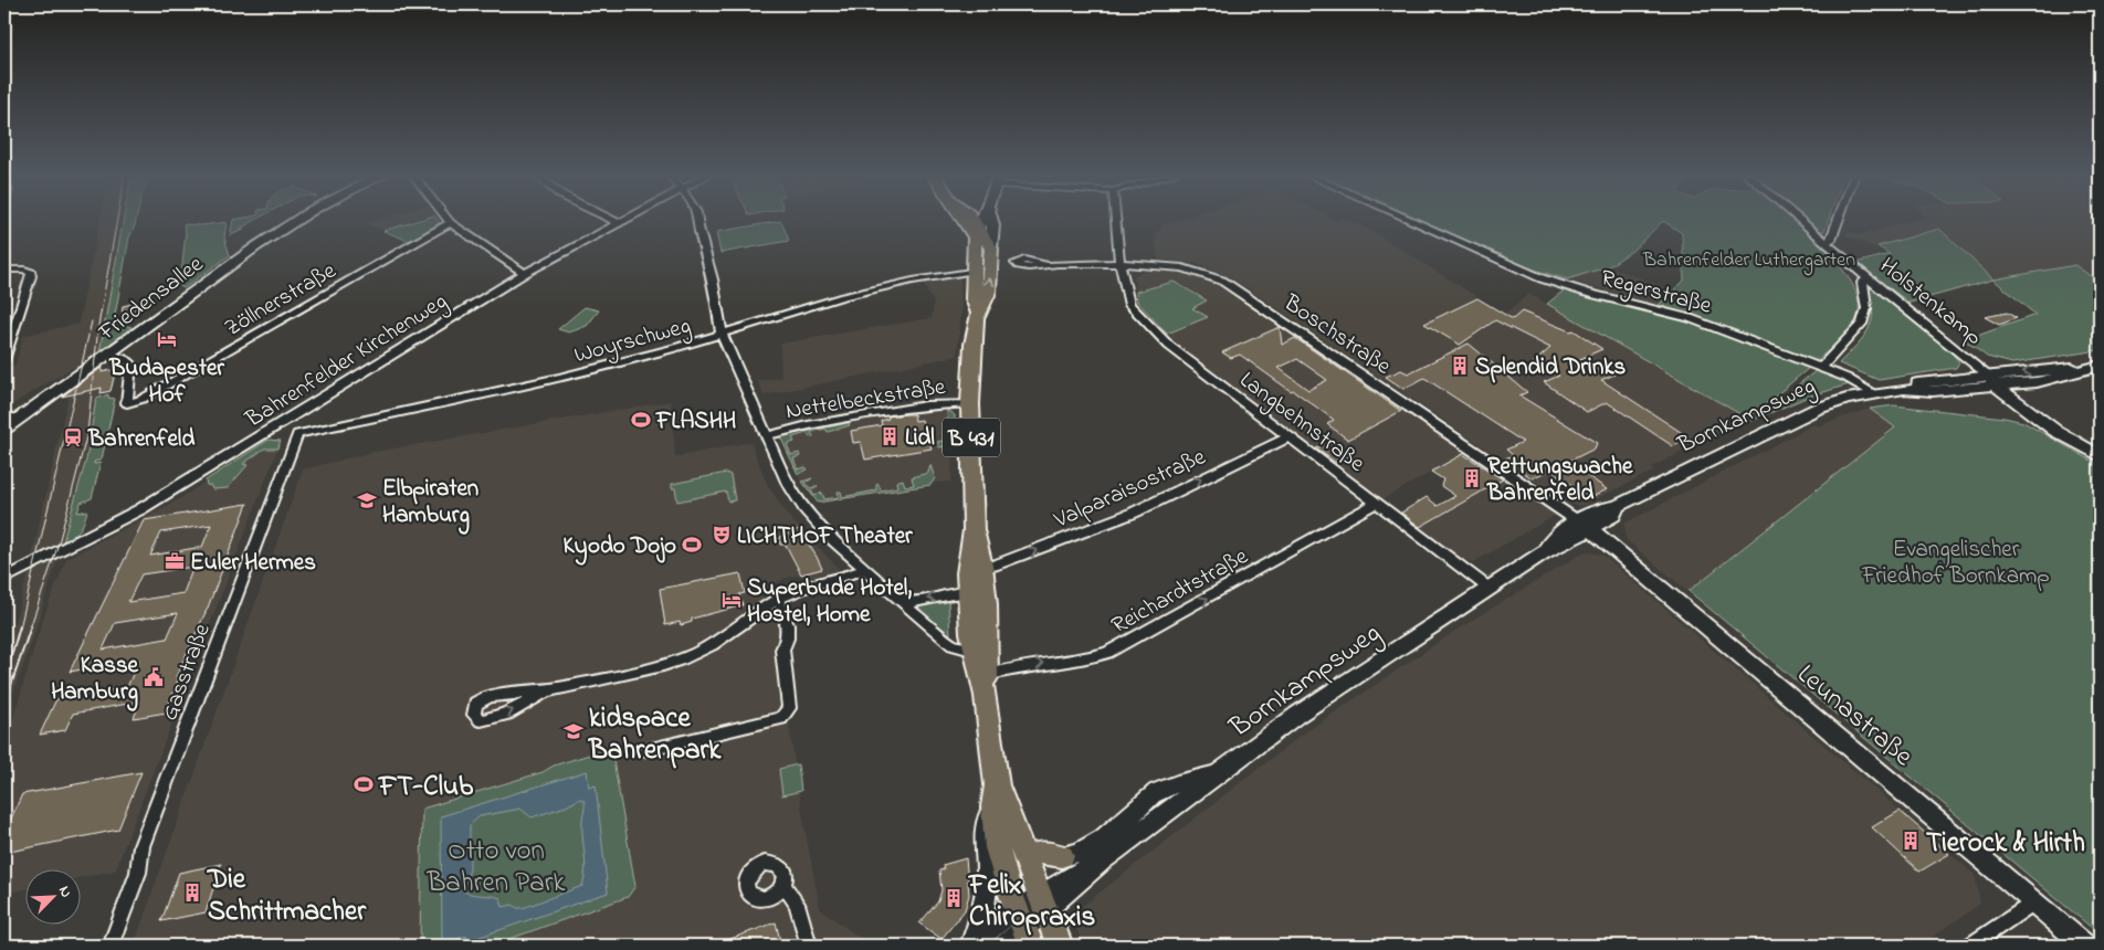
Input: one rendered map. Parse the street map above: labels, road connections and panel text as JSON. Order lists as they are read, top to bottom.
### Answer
{
  "streets": {
    "main road": [
      "Friedensallee",
      "Holstenkamp",
      "Bornkampsweg",
      "B 431",
      "Leunastraße"
    ],
    "street": [
      "Regerstraße",
      "Zöllnerstraße",
      "Boschstraße",
      "Woyrschweg",
      "Bahrenfelder Kirchenweg",
      "Nettelbeckstraße",
      "Langbehnstraße",
      "Valparaisostraße",
      "Reichardtstraße",
      "Gasstraße"
    ]
  },
  "crossings": [
    ["Regerstraße", "Bornkampsweg"],
    ["Friedensallee", "Zöllnerstraße"],
    ["Holstenkamp", "Bornkampsweg"],
    ["Boschstraße", "Bornkampsweg"],
    ["Boschstraße", "Langbehnstraße"],
    ["Boschstraße", "Leunastraße"],
    ["Woyrschweg", "B 431"],
    ["Woyrschweg", "Gasstraße"],
    ["Nettelbeckstraße", "B 431"],
    ["Bornkampsweg", "Langbehnstraße"],
    ["Bornkampsweg", "B 431"],
    ["Bornkampsweg", "Leunastraße"],
    ["Langbehnstraße", "Valparaisostraße"],
    ["Langbehnstraße", "Reichardtstraße"],
    ["B 431", "Valparaisostraße"],
    ["B 431", "Reichardtstraße"]
  ],
  "one_way": ["Valparaisostraße", "Reichardtstraße"],
  "parks": ["Bahrenfelder Luthergarten", "Evangelischer Friedhof Bornkamp", "Otto von Bahren Park"],
  "places": {
    "hotel": ["Budapester Hof", "Superbude Hotel, Hostel, Home"],
    "building": [
      "Splendid Drinks",
      "Lidl",
      "Rettungswache Bahrenfeld",
      "Tierock & Hirth",
      "Die Schrittmacher",
      "Felix Chiropraxis"
    ],
    "sports": ["FLASHH", "Kyodo Dojo", "FT-Club"],
    "station": ["Bahrenfeld"],
    "school or university": ["Elbpiraten Hamburg", "kidspace Bahrenpark"],
    "theatre": ["LICHTHOF Theater"],
    "office": ["Euler Hermes"],
    "public building": ["Kasse Hamburg"]
  },
  "north": "top right"
}
